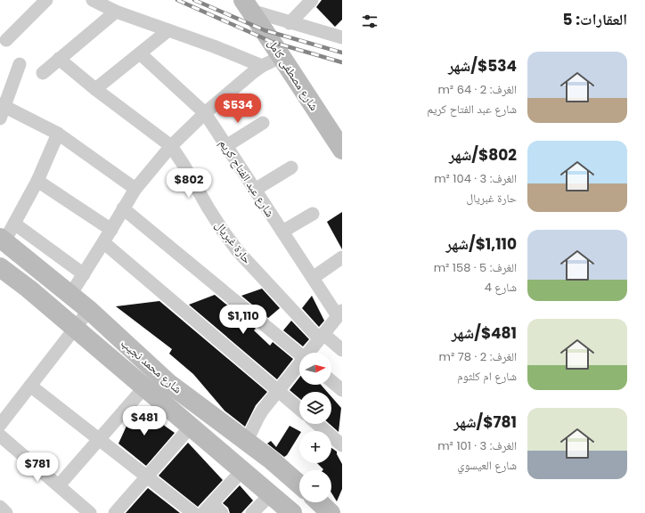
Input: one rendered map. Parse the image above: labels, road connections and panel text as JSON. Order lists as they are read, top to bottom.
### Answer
{
  "streets": {
    "main road": ["شارع مصطفى كامل", "شارع محمد نجيب"],
    "street": ["شارع عبد الفتاح كريم", "حارة غبريال"]
  },
  "north": "right",
  "page": {
    "heading": "العقارات: 5",
    "list": [
      {
        "name": "$534/شهر",
        "note": "الغرف: 2 · 64 m² · شارع عبد الفتاح كريم"
      },
      {
        "name": "$802/شهر",
        "note": "الغرف: 3 · 104 m² · حارة غبريال"
      },
      {
        "name": "$1,110/شهر",
        "note": "الغرف: 5 · 158 m² · شارع 4"
      },
      {
        "name": "$481/شهر",
        "note": "الغرف: 2 · 78 m² · شارع ام كلثوم"
      },
      {
        "name": "$781/شهر",
        "note": "الغرف: 3 · 101 m² · شارع العيسوي"
      }
    ],
    "price": [
      "$534",
      "$802",
      "$1,110",
      "$481",
      "$781"
    ],
    "map_buttons": ["+", "−"]
  }
}
